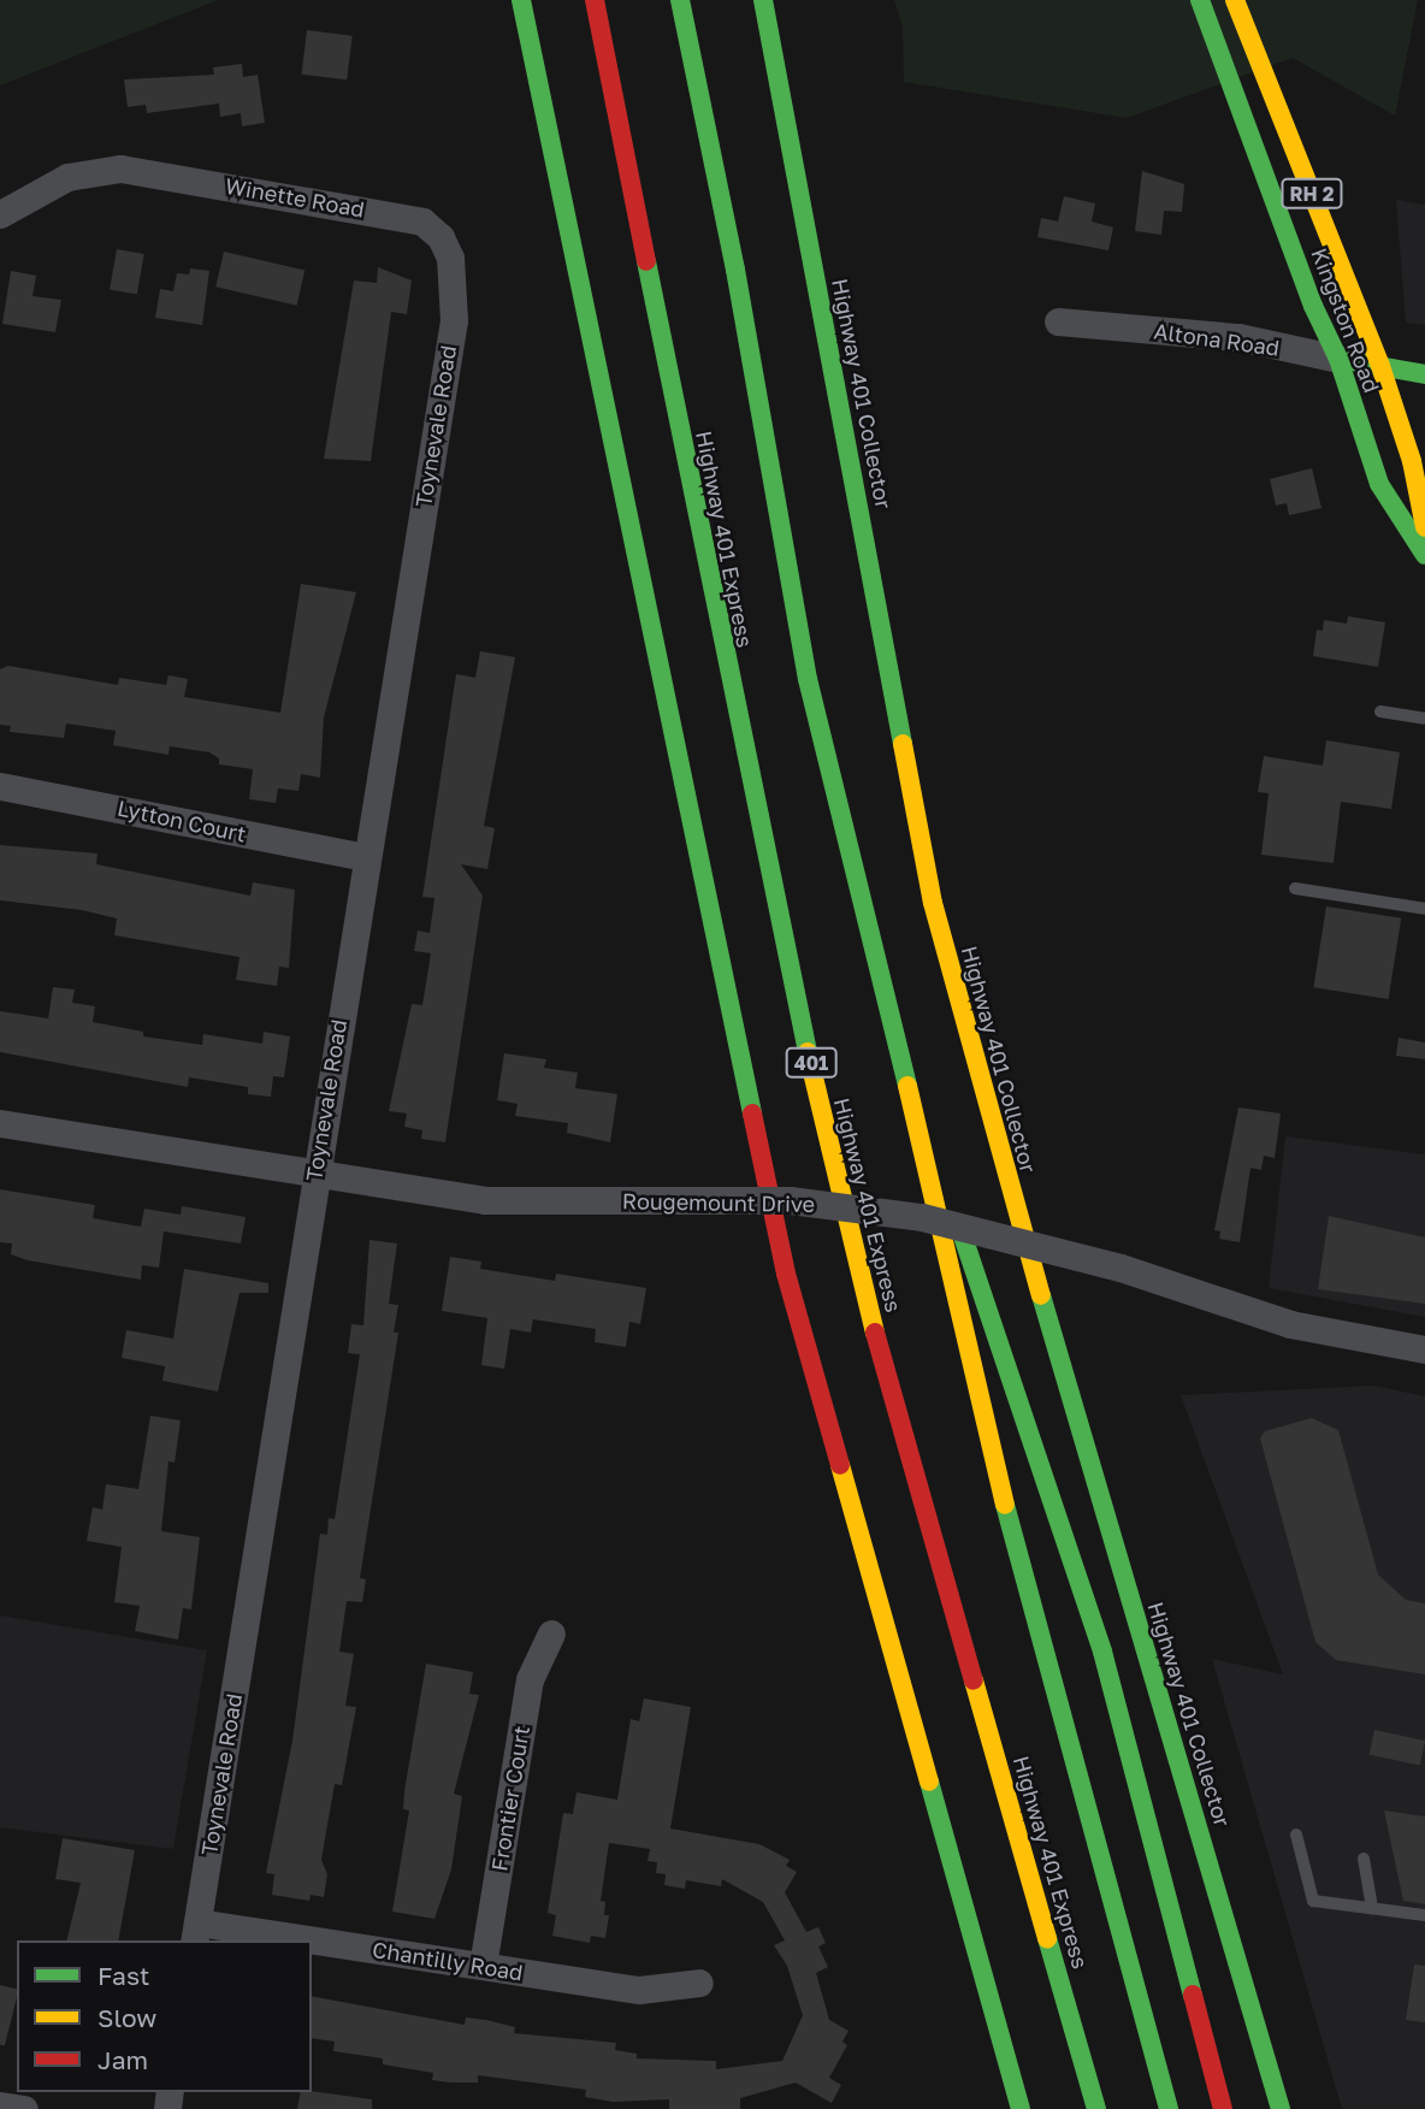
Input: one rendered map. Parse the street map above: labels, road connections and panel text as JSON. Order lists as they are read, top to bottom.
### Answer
{
  "streets": {
    "main road": [
      "RH 2",
      "Kingston Road",
      "Altona Road",
      "Highway 401 Collector",
      "Highway 401 Express",
      "401"
    ],
    "street": [
      "Winette Road",
      "Toynevale Road",
      "Lytton Court",
      "Rougemount Drive",
      "Frontier Court",
      "Chantilly Road"
    ]
  },
  "crossings": [
    ["Winette Road", "Toynevale Road"],
    ["Kingston Road", "Altona Road"],
    ["Toynevale Road", "Lytton Court"],
    ["Toynevale Road", "Rougemount Drive"],
    ["Toynevale Road", "Chantilly Road"],
    ["Frontier Court", "Chantilly Road"]
  ],
  "legend": ["Fast", "Slow", "Jam"]
}
